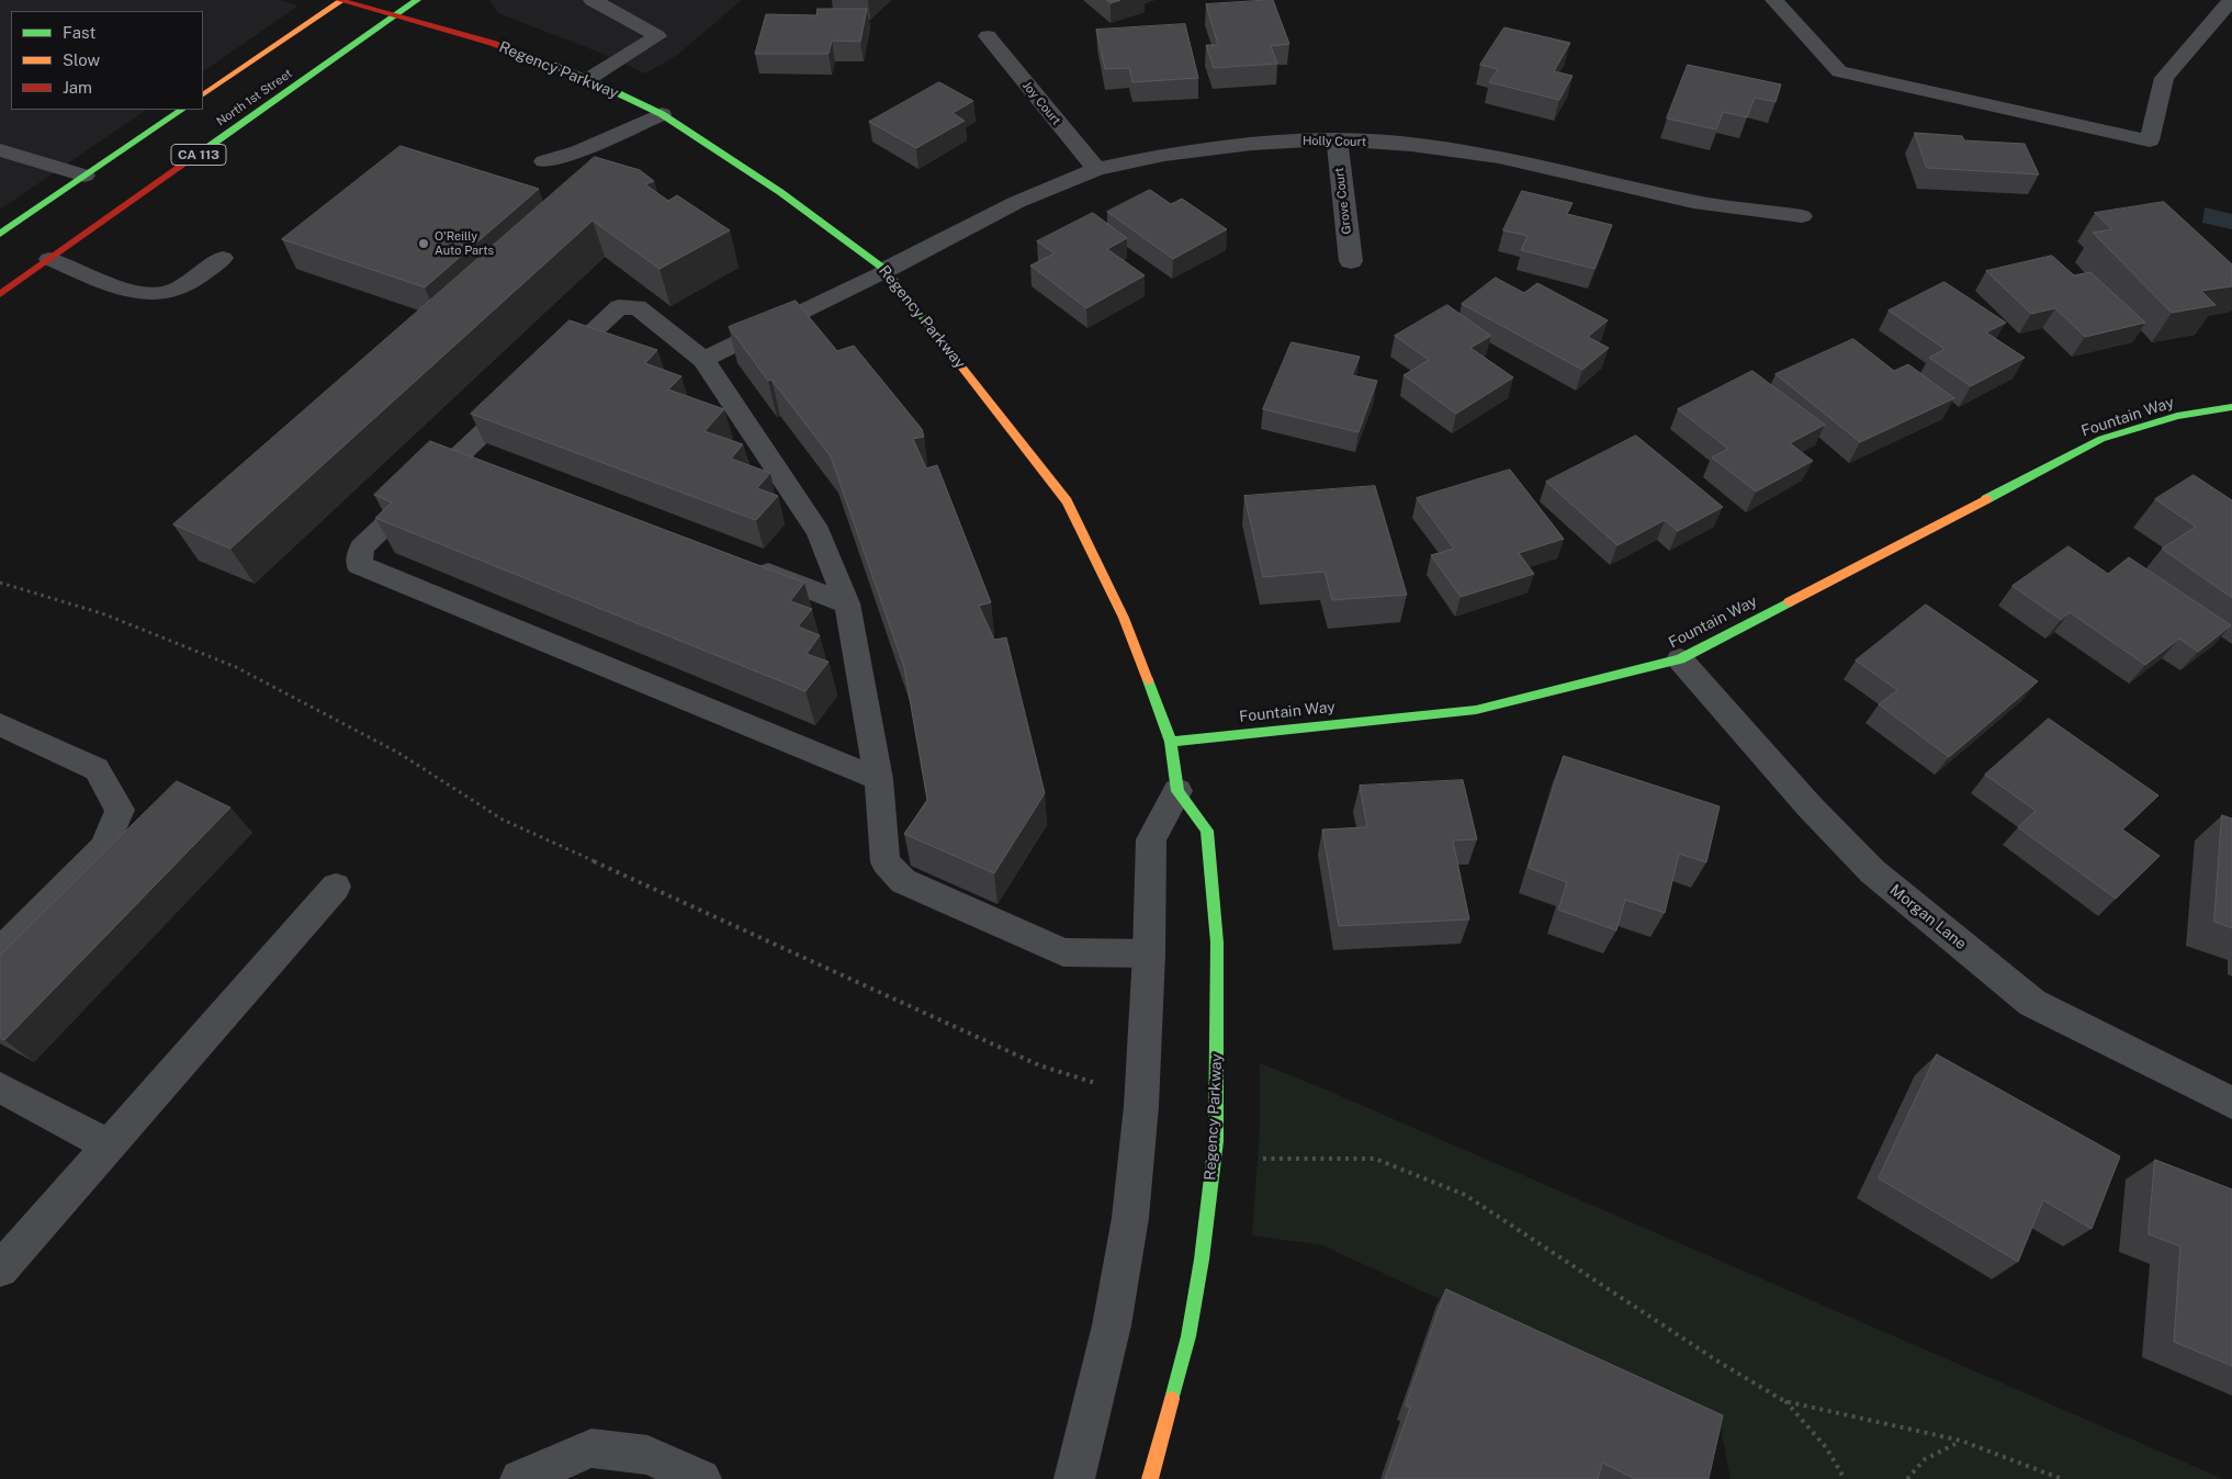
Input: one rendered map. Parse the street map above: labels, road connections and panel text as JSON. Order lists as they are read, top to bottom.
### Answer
{
  "streets": {
    "street": [
      "Regency Parkway",
      "North 1st Street",
      "Joy Court",
      "Holly Court",
      "CA 113",
      "Grove Court",
      "Fountain Way",
      "Morgan Lane"
    ]
  },
  "crossings": [
    ["Regency Parkway", "North 1st Street"],
    ["Regency Parkway", "Holly Court"],
    ["Regency Parkway", "Fountain Way"],
    ["Joy Court", "Holly Court"],
    ["Holly Court", "Grove Court"],
    ["Fountain Way", "Morgan Lane"]
  ],
  "places": ["O'Reilly Auto Parts"],
  "legend": ["Fast", "Slow", "Jam"]
}
